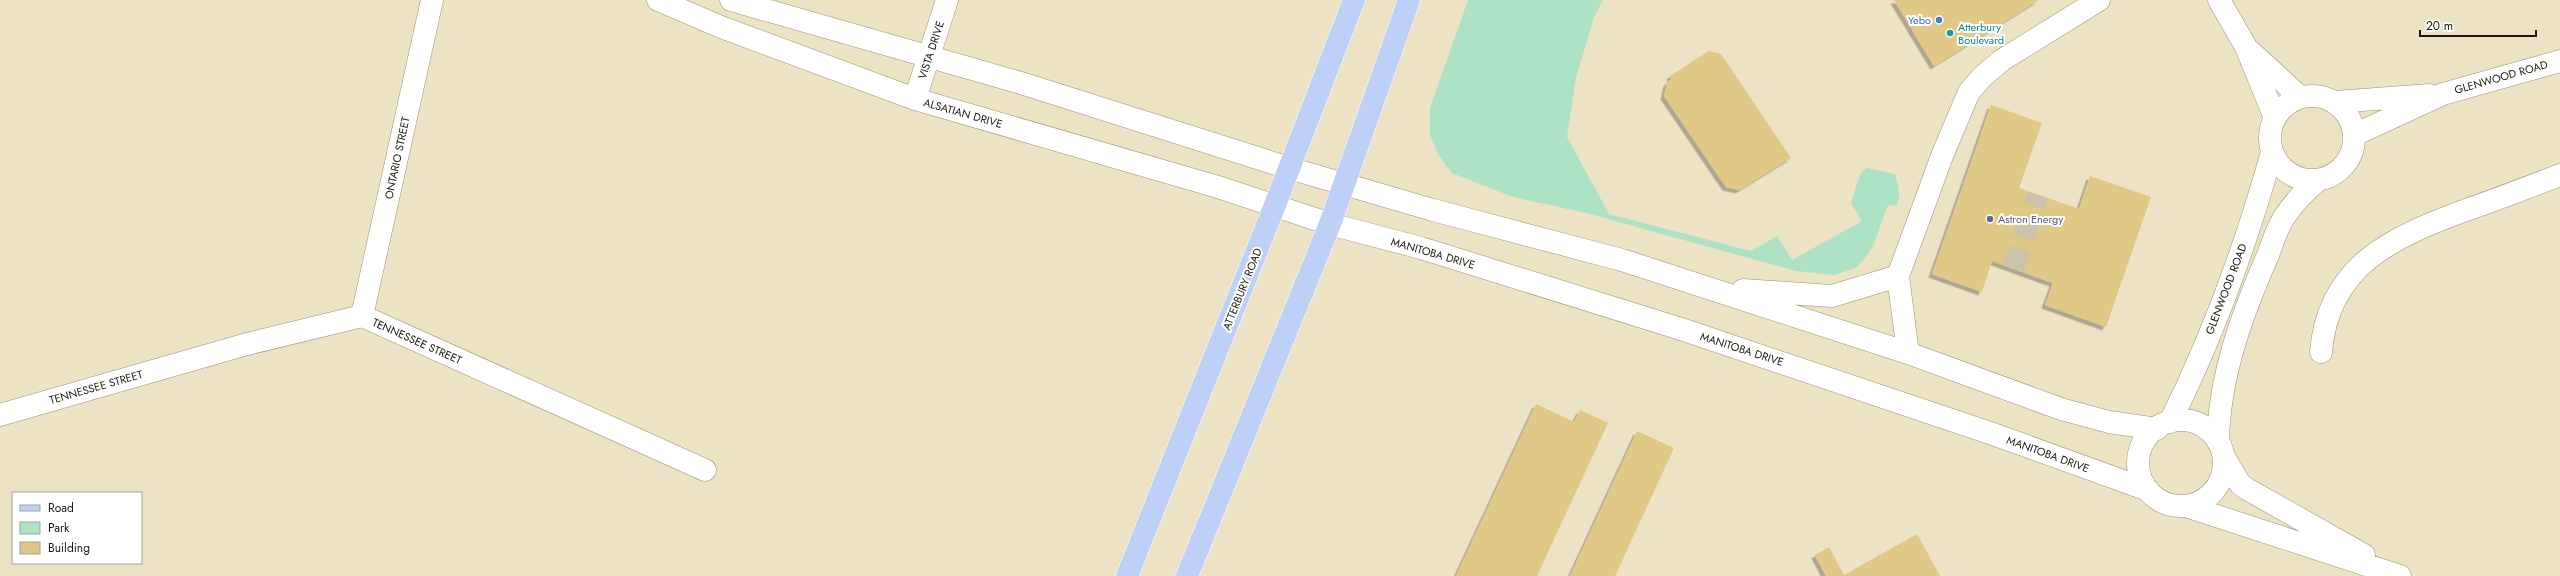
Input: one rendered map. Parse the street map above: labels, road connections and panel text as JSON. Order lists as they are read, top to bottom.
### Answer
{
  "streets": {
    "main road": ["ATTERBURY ROAD"],
    "street": [
      "VISTA DRIVE",
      "GLENWOOD ROAD",
      "ALSATIAN DRIVE",
      "ONTARIO STREET",
      "MANITOBA DRIVE",
      "TENNESSEE STREET"
    ]
  },
  "crossings": [
    ["VISTA DRIVE", "ALSATIAN DRIVE"],
    ["GLENWOOD ROAD", "MANITOBA DRIVE"],
    ["ALSATIAN DRIVE", "MANITOBA DRIVE"],
    ["ALSATIAN DRIVE", "ATTERBURY ROAD"],
    ["ONTARIO STREET", "TENNESSEE STREET"]
  ],
  "places": ["Yebo", "Atterbury Boulevard", "Astron Energy"],
  "legend": ["Road", "Park", "Building"],
  "scale_bar": "20 m"
}
